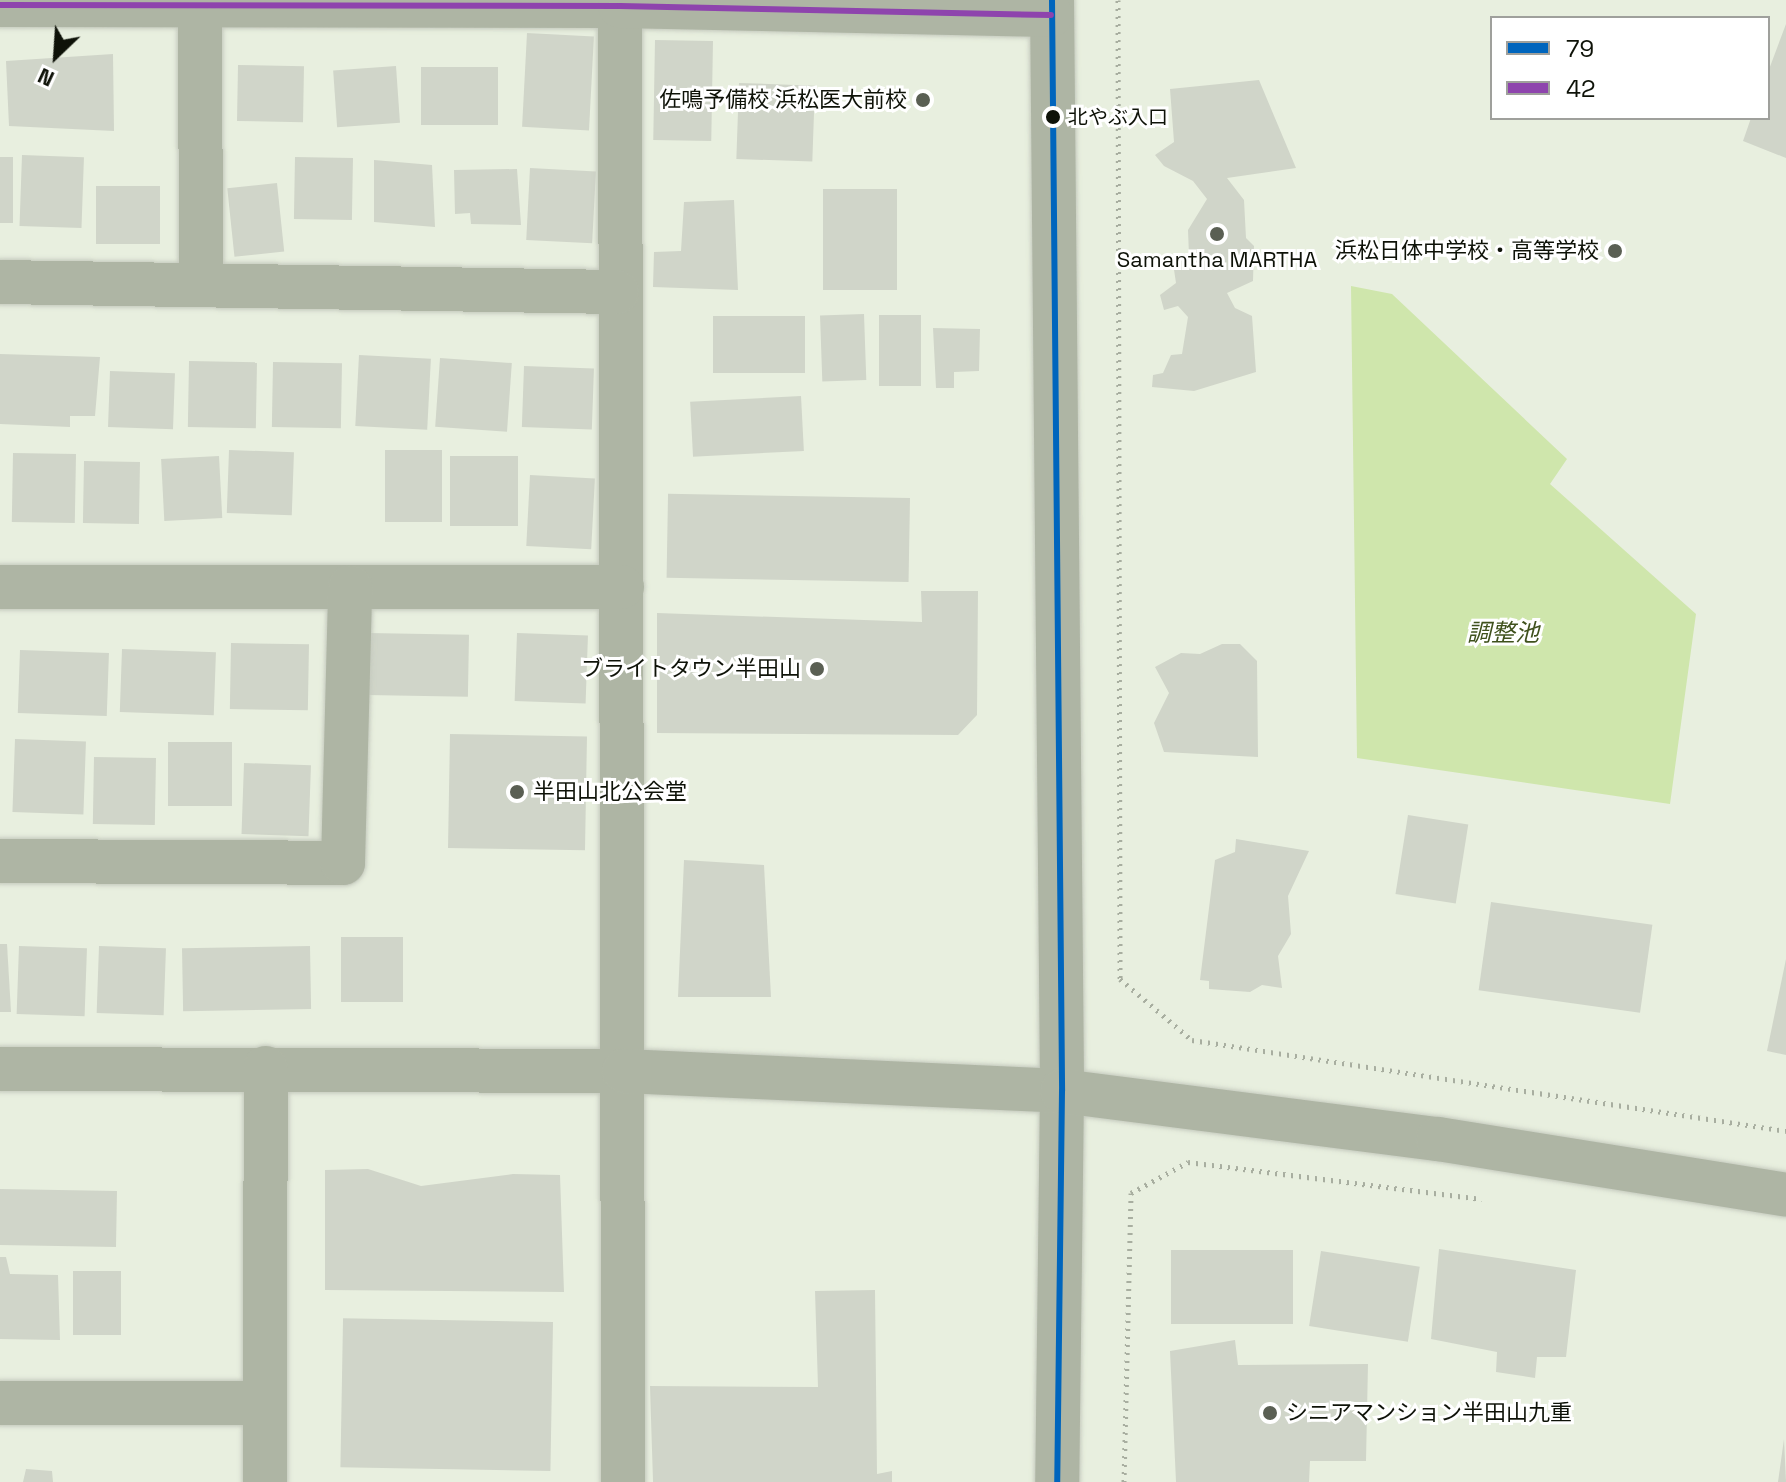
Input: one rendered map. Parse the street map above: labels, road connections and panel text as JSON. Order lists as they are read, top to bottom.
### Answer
{
  "water": ["調整池"],
  "places": [
    "佐鳴予備校 浜松医大前校",
    "北やぶ入口",
    "Samantha MARTHA",
    "浜松日体中学校・高等学校",
    "ブライトタウン半田山",
    "半田山北公会堂",
    "シニアマンション半田山九重"
  ],
  "lines": ["transit line 79", "transit line 42"],
  "legend": ["79", "42"],
  "north": "bottom left"
}
